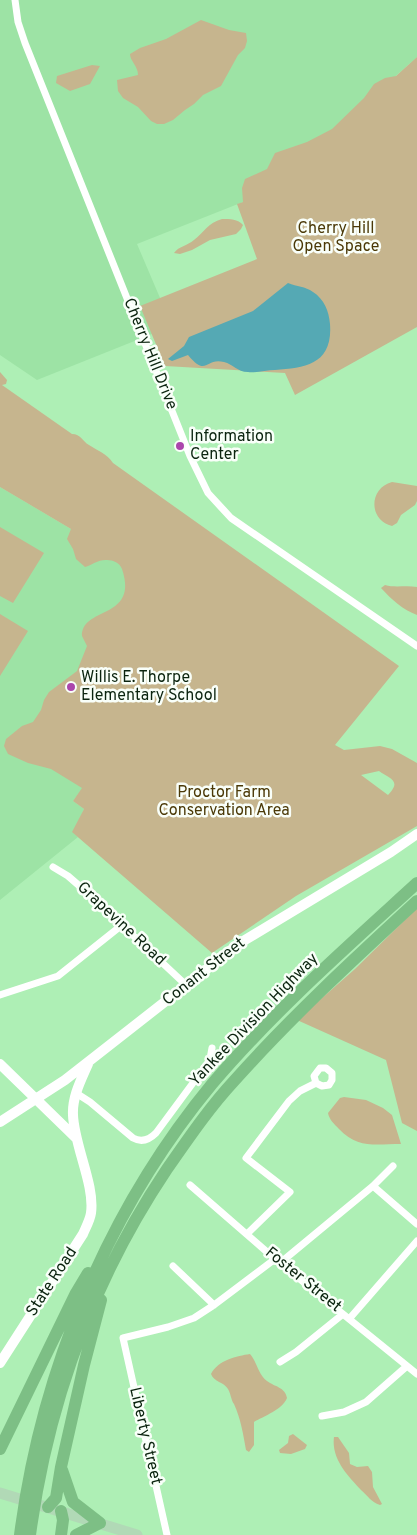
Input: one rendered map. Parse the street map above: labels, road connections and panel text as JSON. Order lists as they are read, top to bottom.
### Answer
{
  "streets": {
    "highway": ["Yankee Division Highway"],
    "main road": ["Conant Street", "State Road"],
    "street": [
      "Cherry Hill Drive",
      "Grapevine Road",
      "Foster Street",
      "Liberty Street"
    ]
  },
  "crossings": [
    ["Grapevine Road", "Conant Street"]
  ],
  "parks": ["Cherry Hill Open Space", "Proctor Farm Conservation Area"],
  "places": ["Information Center", "Willis E. Thorpe Elementary School"]
}
